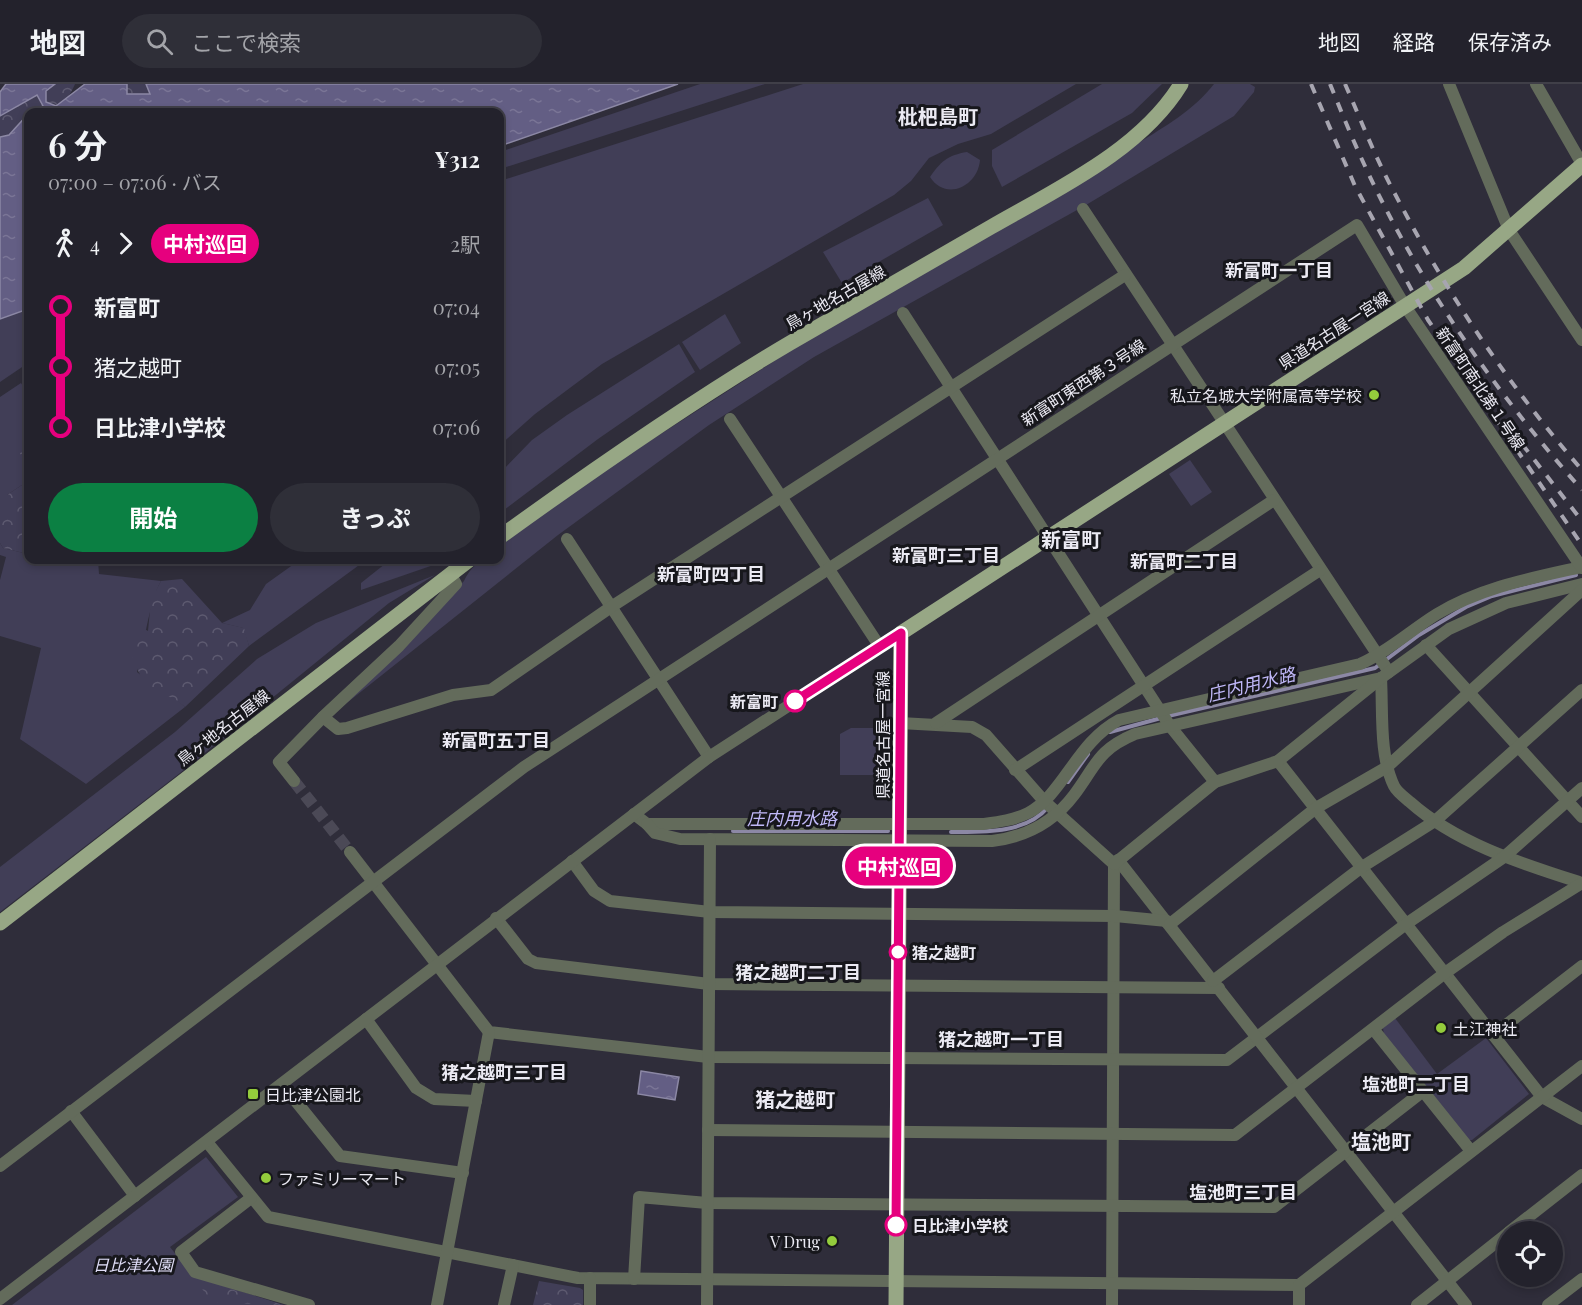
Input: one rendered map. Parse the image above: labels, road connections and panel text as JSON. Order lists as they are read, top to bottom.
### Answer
{
  "streets": {
    "main road": ["鳥ヶ地名古屋線", "県道名古屋一宮線"],
    "street": ["新富町東西第３号線", "新富町南北第１号線"]
  },
  "crossings": [
    ["県道名古屋一宮線", "新富町南北第１号線"],
    ["新富町東西第３号線", "新富町南北第１号線"]
  ],
  "districts": [
    "枇杷島町",
    "新富町一丁目",
    "新富町",
    "新富町三丁目",
    "新富町二丁目",
    "新富町四丁目",
    "新富町五丁目",
    "猪之越町二丁目",
    "猪之越町一丁目",
    "猪之越町三丁目",
    "塩池町二丁目",
    "猪之越町",
    "塩池町",
    "塩池町三丁目"
  ],
  "water": ["庄内用水路"],
  "parks": ["日比津公園"],
  "places": {
    "other": [
      "私立名城大学附属高等学校",
      "新富町",
      "猪之越町",
      "土江神社",
      "ファミリーマート",
      "日比津小学校",
      "V Drug"
    ],
    "transit": ["日比津公園北"]
  },
  "lines": ["bus line 中村巡回"],
  "page": {
    "header": "地図",
    "search": "ここで検索",
    "nav": ["地図", "経路", "保存済み"],
    "on_map": "中村巡回",
    "heading": ["6 分", "07:00 – 07:06 · バス", "¥312"],
    "legs": ["4", "中村巡回", "2駅"],
    "list": [
      {
        "name": "新富町",
        "value": "07:04"
      },
      {
        "name": "猪之越町",
        "value": "07:05"
      },
      {
        "name": "日比津小学校",
        "value": "07:06"
      }
    ],
    "buttons": ["開始", "きっぷ"]
  }
}
